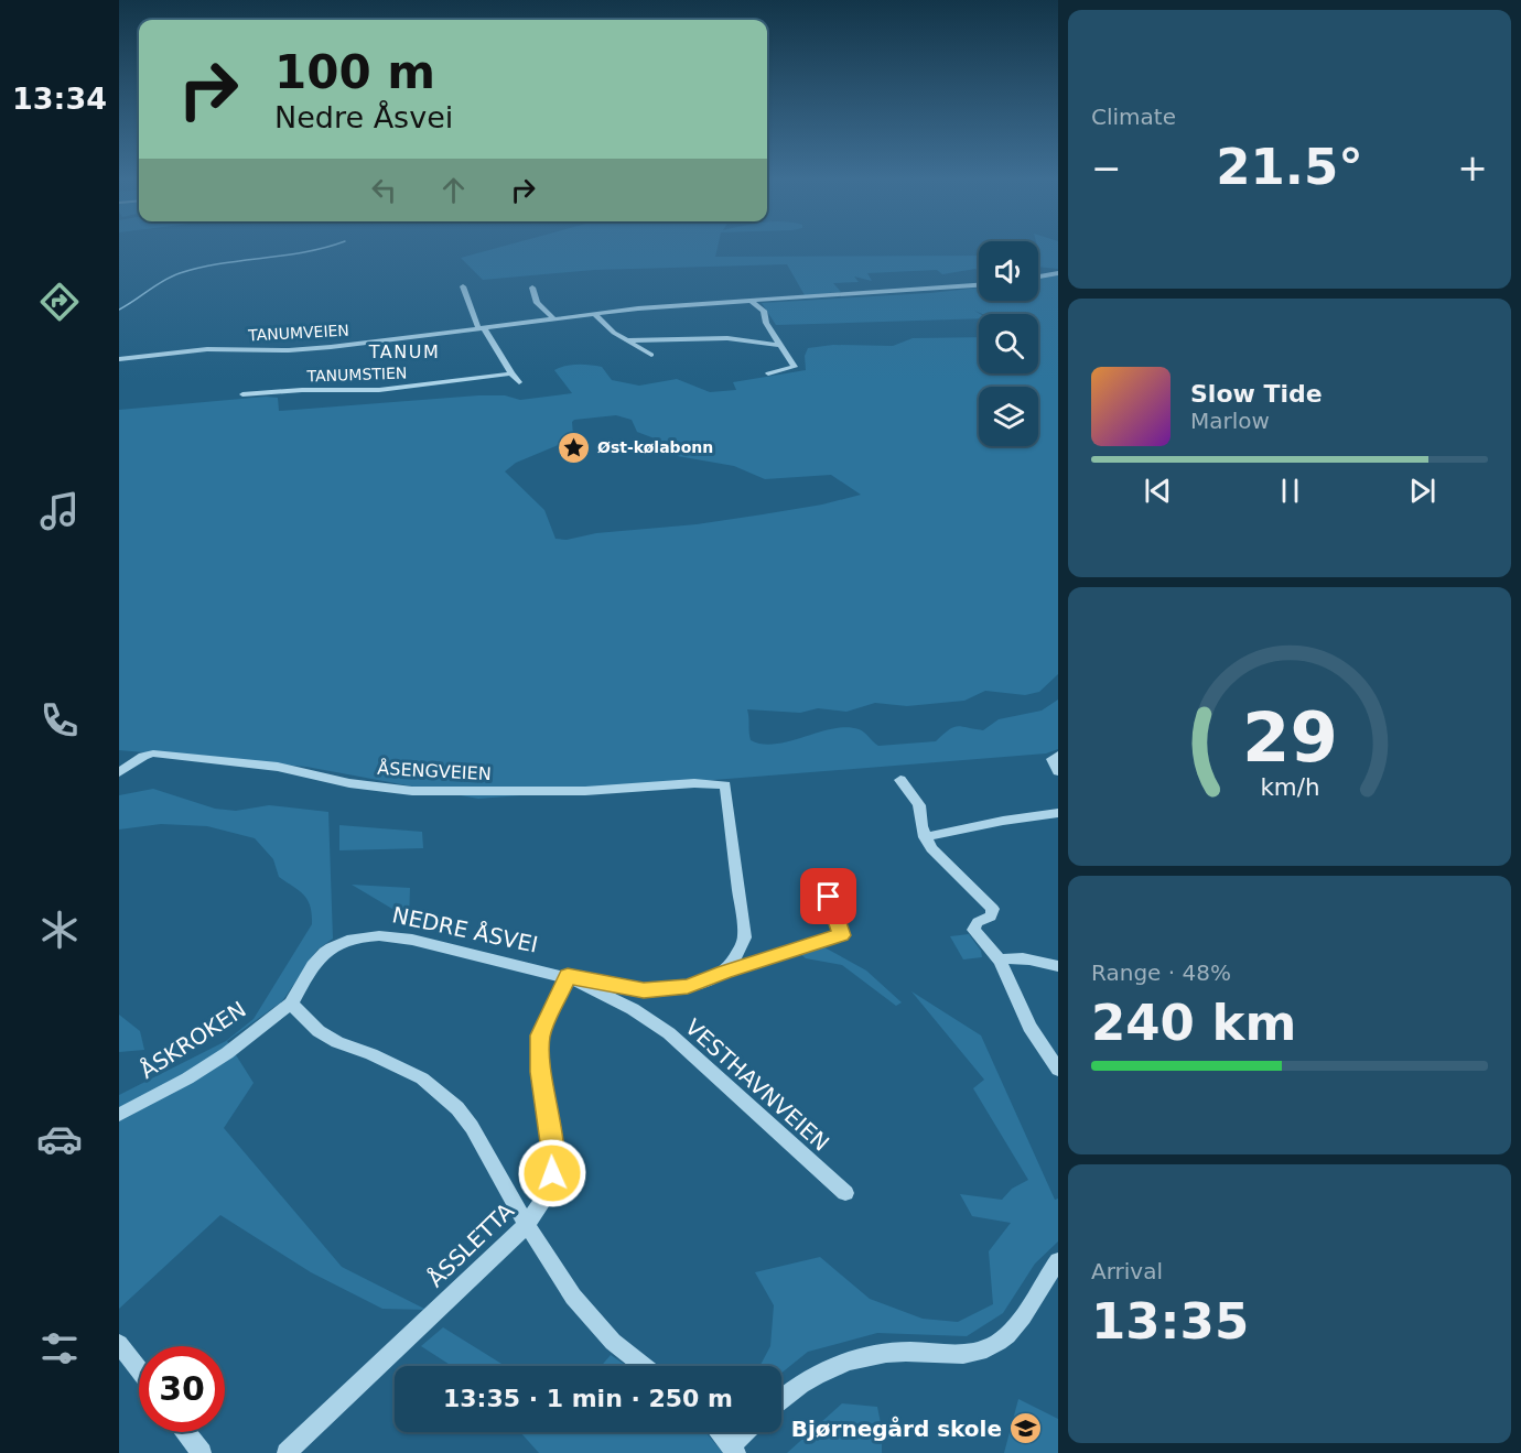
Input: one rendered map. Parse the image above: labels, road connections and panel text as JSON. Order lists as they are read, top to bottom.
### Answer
{
  "streets": {
    "street": [
      "TANUMVEIEN",
      "TANUMSTIEN",
      "ÅSENGVEIEN",
      "NEDRE ÅSVEI",
      "ÅSKROKEN",
      "VESTHAVNVEIEN",
      "ÅSSLETTA"
    ]
  },
  "crossings": [
    ["ÅSENGVEIEN", "NEDRE ÅSVEI"],
    ["NEDRE ÅSVEI", "ÅSKROKEN"],
    ["NEDRE ÅSVEI", "VESTHAVNVEIEN"],
    ["NEDRE ÅSVEI", "ÅSSLETTA"],
    ["VESTHAVNVEIEN", "ÅSSLETTA"]
  ],
  "districts": ["TANUM"],
  "places": {
    "place": ["Øst-kølabonn"],
    "school or university": ["Bjørnegård skole"]
  },
  "page": {
    "tabs": "13:34",
    "tile": [
      "Climate",
      ["Range · 48%", "240 km"],
      ["Arrival", "13:35"]
    ],
    "turn": ["100 m", "Nedre Åsvei"],
    "heat": ["−", "21.5°", "+"],
    "song": ["Slow Tide", "Marlow"],
    "limit": "30",
    "trip": "13:35 · 1 min · 250 m",
    "gauge": ["29", "km/h"]
  }
}
